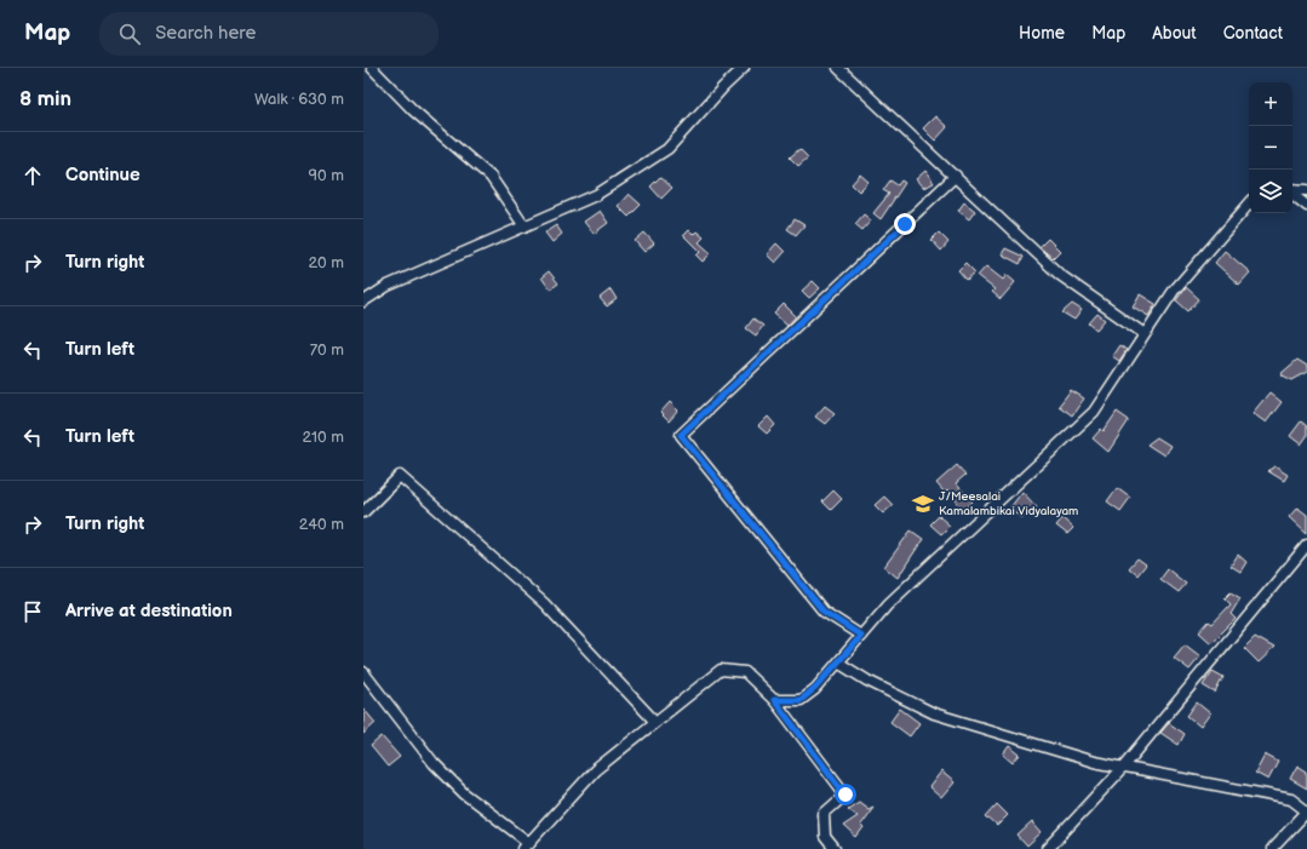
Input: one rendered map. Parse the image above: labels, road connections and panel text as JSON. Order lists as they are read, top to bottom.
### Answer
{
  "places": {
    "school or university": ["J/Meesalai Kamalambikai Vidyalayam"]
  },
  "page": {
    "header": "Map",
    "search": "Search here",
    "nav": [
      "Home",
      "Map",
      "About",
      "Contact"
    ],
    "heading": ["8 min", "Walk · 630 m"],
    "map_buttons": ["+", "−"],
    "list": [
      ["Continue", "90 m"],
      ["Turn right", "20 m"],
      ["Turn left", "70 m"],
      ["Turn left", "210 m"],
      ["Turn right", "240 m"],
      "Arrive at destination"
    ]
  }
}
